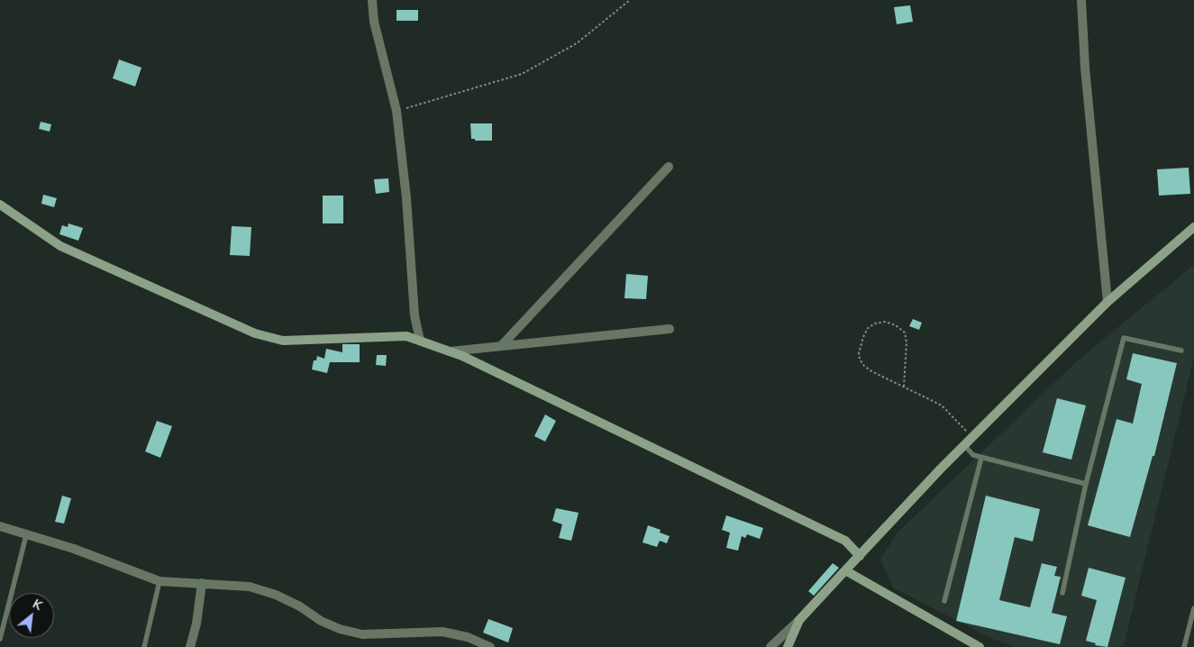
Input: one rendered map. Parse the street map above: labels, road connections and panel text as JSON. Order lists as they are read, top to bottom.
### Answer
{
  "north": "top right"
}
